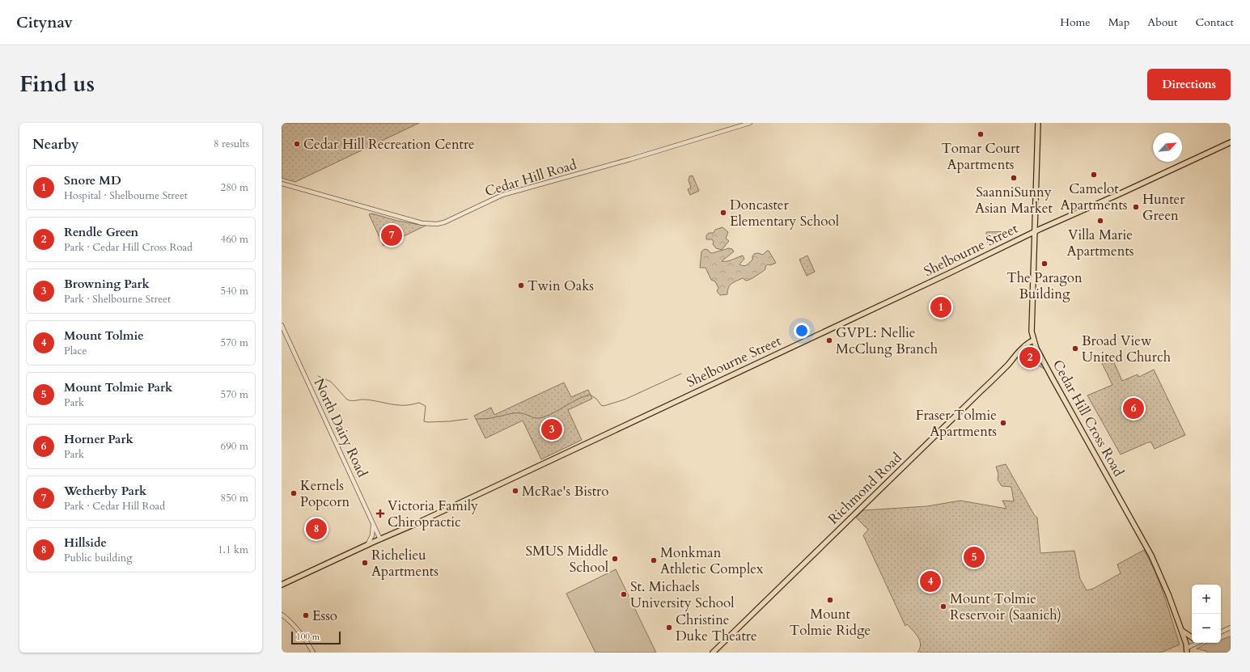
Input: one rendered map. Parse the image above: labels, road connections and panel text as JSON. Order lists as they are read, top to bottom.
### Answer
{
  "streets": {
    "main road": ["Shelbourne Street", "Cedar Hill Cross Road", "Richmond Road"],
    "street": ["Cedar Hill Road", "North Dairy Road"]
  },
  "crossings": [
    ["Shelbourne Street", "Cedar Hill Cross Road"],
    ["Shelbourne Street", "North Dairy Road"],
    ["Cedar Hill Cross Road", "Richmond Road"]
  ],
  "places": {
    "other": [
      "Tomar Court Apartments",
      "Cedar Hill Recreation Centre",
      "Camelot Apartments",
      "SaanniSunny Asian Market",
      "Hunter Green",
      "Doncaster Elementary School",
      "Villa Marie Apartments",
      "The Paragon Building",
      "Twin Oaks",
      "GVPL: Nellie McClung Branch",
      "Broad View United Church",
      "Fraser Tolmie Apartments",
      "McRae's Bistro",
      "Kernels Popcorn",
      "SMUS Middle School",
      "Monkman Athletic Complex",
      "Richelieu Apartments",
      "St. Michaels University School",
      "Mount Tolmie Ridge",
      "Mount Tolmie Reservoir (Saanich)",
      "Esso",
      "Christine Duke Theatre"
    ],
    "health": ["Victoria Family Chiropractic"]
  },
  "scale_bar": "100 m",
  "north": "top right",
  "page": {
    "header": "Citynav",
    "nav": [
      "Home",
      "Map",
      "About",
      "Contact"
    ],
    "title": "Find us",
    "buttons": "Directions",
    "heading": ["Nearby", "8 results"],
    "list": [
      {
        "mark": "1",
        "name": "Snore MD",
        "note": "Hospital · Shelbourne Street",
        "value": "280 m"
      },
      {
        "mark": "2",
        "name": "Rendle Green",
        "note": "Park · Cedar Hill Cross Road",
        "value": "460 m"
      },
      {
        "mark": "3",
        "name": "Browning Park",
        "note": "Park · Shelbourne Street",
        "value": "540 m"
      },
      {
        "mark": "4",
        "name": "Mount Tolmie",
        "note": "Place",
        "value": "570 m"
      },
      {
        "mark": "5",
        "name": "Mount Tolmie Park",
        "note": "Park",
        "value": "570 m"
      },
      {
        "mark": "6",
        "name": "Horner Park",
        "note": "Park",
        "value": "690 m"
      },
      {
        "mark": "7",
        "name": "Wetherby Park",
        "note": "Park · Cedar Hill Road",
        "value": "850 m"
      },
      {
        "mark": "8",
        "name": "Hillside",
        "note": "Public building",
        "value": "1.1 km"
      }
    ],
    "pins": [
      "7",
      "1",
      "2",
      "6",
      "3",
      "8",
      "5",
      "4"
    ],
    "map_buttons": ["+", "−"],
    "scale": "100 m"
  }
}
